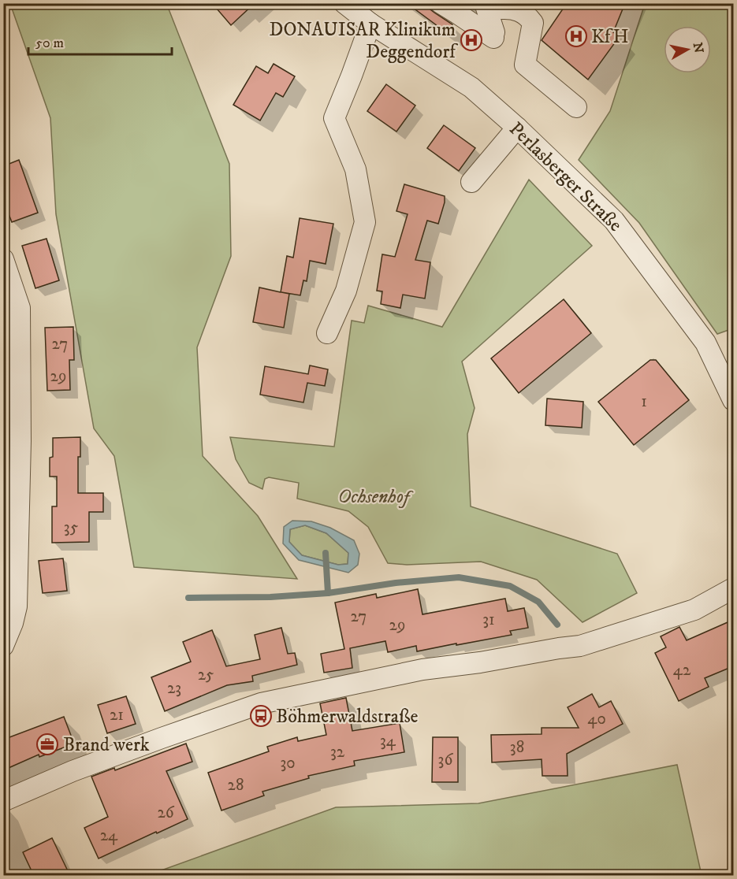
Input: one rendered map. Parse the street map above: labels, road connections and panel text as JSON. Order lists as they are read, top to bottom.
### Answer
{
  "streets": {
    "street": ["Perlasberger Straße"]
  },
  "parks": ["Ochsenhof"],
  "places": {
    "hospital": ["KfH", "DONAUISAR Klinikum Deggendorf"],
    "bus stop": ["Böhmerwaldstraße"],
    "office": ["Brand werk"]
  },
  "house_numbers": [
    "27",
    "29",
    "1",
    "35",
    "27",
    "31",
    "29",
    "42",
    "25",
    "23",
    "21",
    "40",
    "34",
    "38",
    "32",
    "36",
    "30",
    "28",
    "26",
    "24"
  ],
  "scale_bar": "50 m",
  "north": "right"
}
